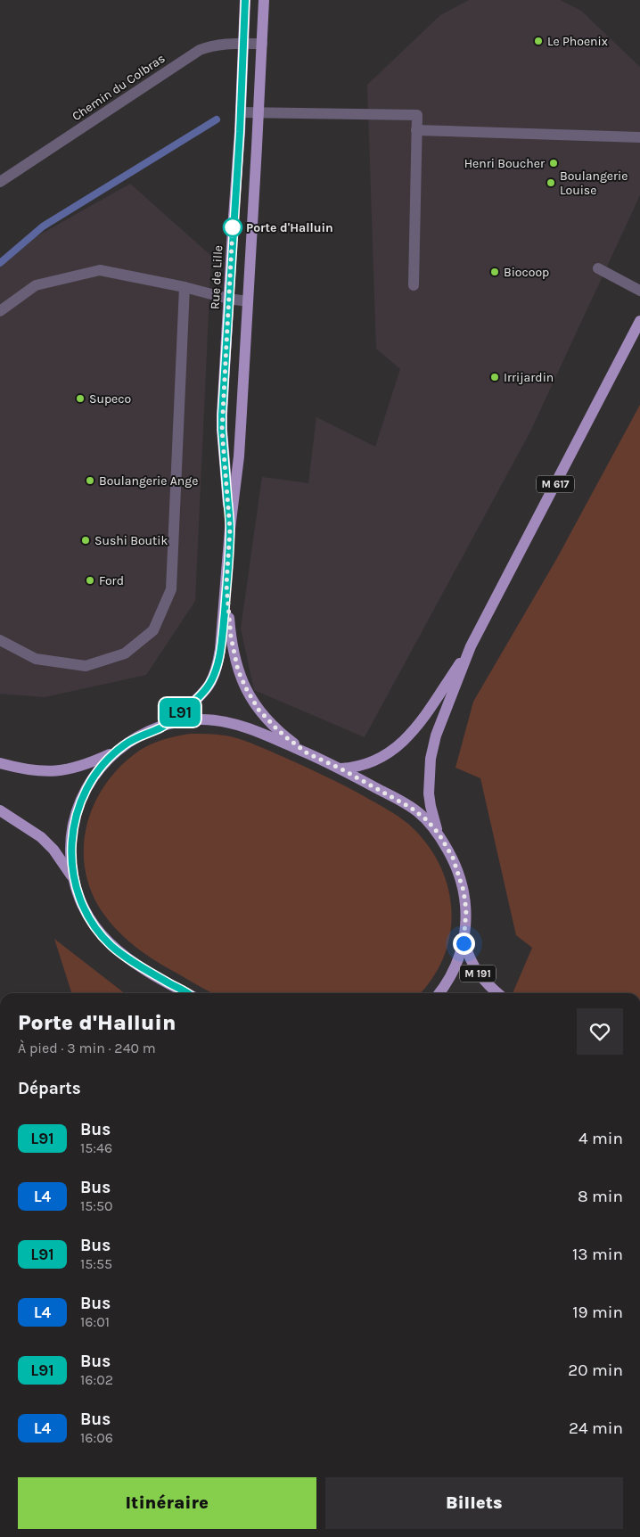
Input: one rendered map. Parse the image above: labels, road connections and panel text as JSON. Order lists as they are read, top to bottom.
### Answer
{
  "streets": {
    "main road": ["Rue de Lille", "M 617", "M 191"],
    "street": ["Chemin du Colbras"]
  },
  "crossings": [
    ["Chemin du Colbras", "Rue de Lille"]
  ],
  "places": [
    "Le Phoenix",
    "Henri Boucher",
    "Boulangerie Louise",
    "Porte d'Halluin",
    "Biocoop",
    "Irrijardin",
    "Supeco",
    "Boulangerie Ange",
    "Sushi Boutik",
    "Ford"
  ],
  "lines": ["bus line L91"],
  "page": {
    "on_map": "L91",
    "heading": [
      ["Porte d'Halluin", "À pied · 3 min · 240 m"],
      "Départs"
    ],
    "list": [
      {
        "mark": "L91",
        "name": "Bus",
        "note": "15:46",
        "value": "4 min"
      },
      {
        "mark": "L4",
        "name": "Bus",
        "note": "15:50",
        "value": "8 min"
      },
      {
        "mark": "L91",
        "name": "Bus",
        "note": "15:55",
        "value": "13 min"
      },
      {
        "mark": "L4",
        "name": "Bus",
        "note": "16:01",
        "value": "19 min"
      },
      {
        "mark": "L91",
        "name": "Bus",
        "note": "16:02",
        "value": "20 min"
      },
      {
        "mark": "L4",
        "name": "Bus",
        "note": "16:06",
        "value": "24 min"
      }
    ],
    "buttons": ["Itinéraire", "Billets"]
  }
}
